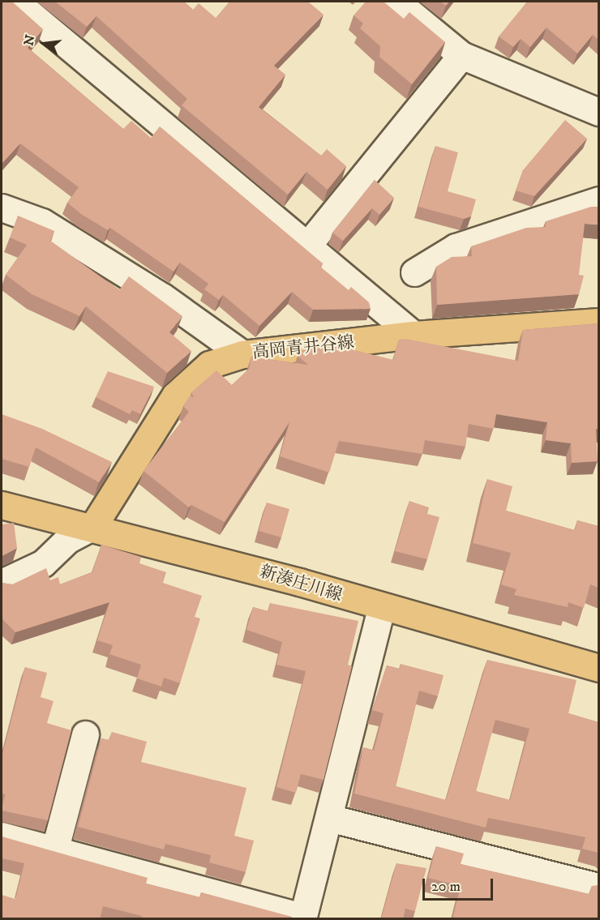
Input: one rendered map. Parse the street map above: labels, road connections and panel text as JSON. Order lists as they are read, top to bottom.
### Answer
{
  "streets": {
    "main road": ["高岡青井谷線", "新湊庄川線"]
  },
  "crossings": [
    ["高岡青井谷線", "新湊庄川線"]
  ],
  "scale_bar": "20 m",
  "north": "left"
}
